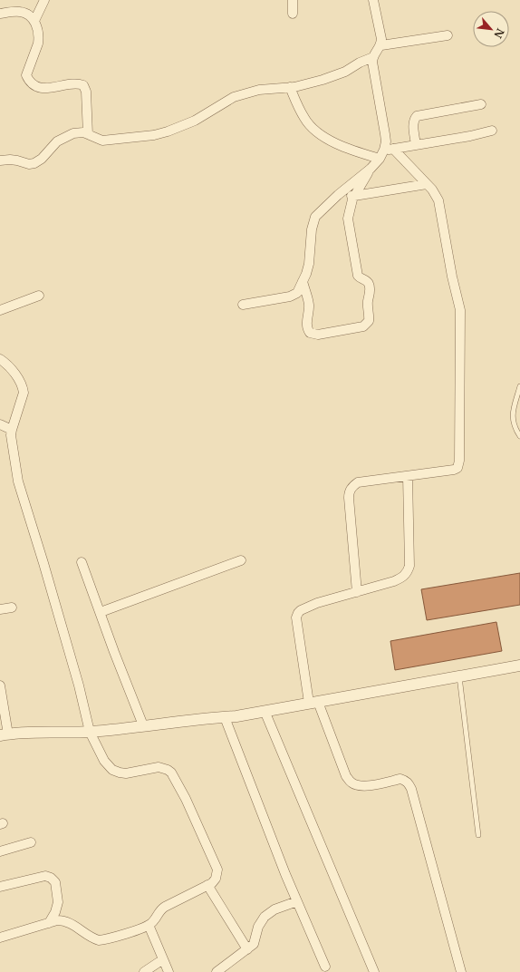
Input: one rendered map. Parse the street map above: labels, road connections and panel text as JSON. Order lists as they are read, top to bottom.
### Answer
{
  "north": "bottom right"
}
